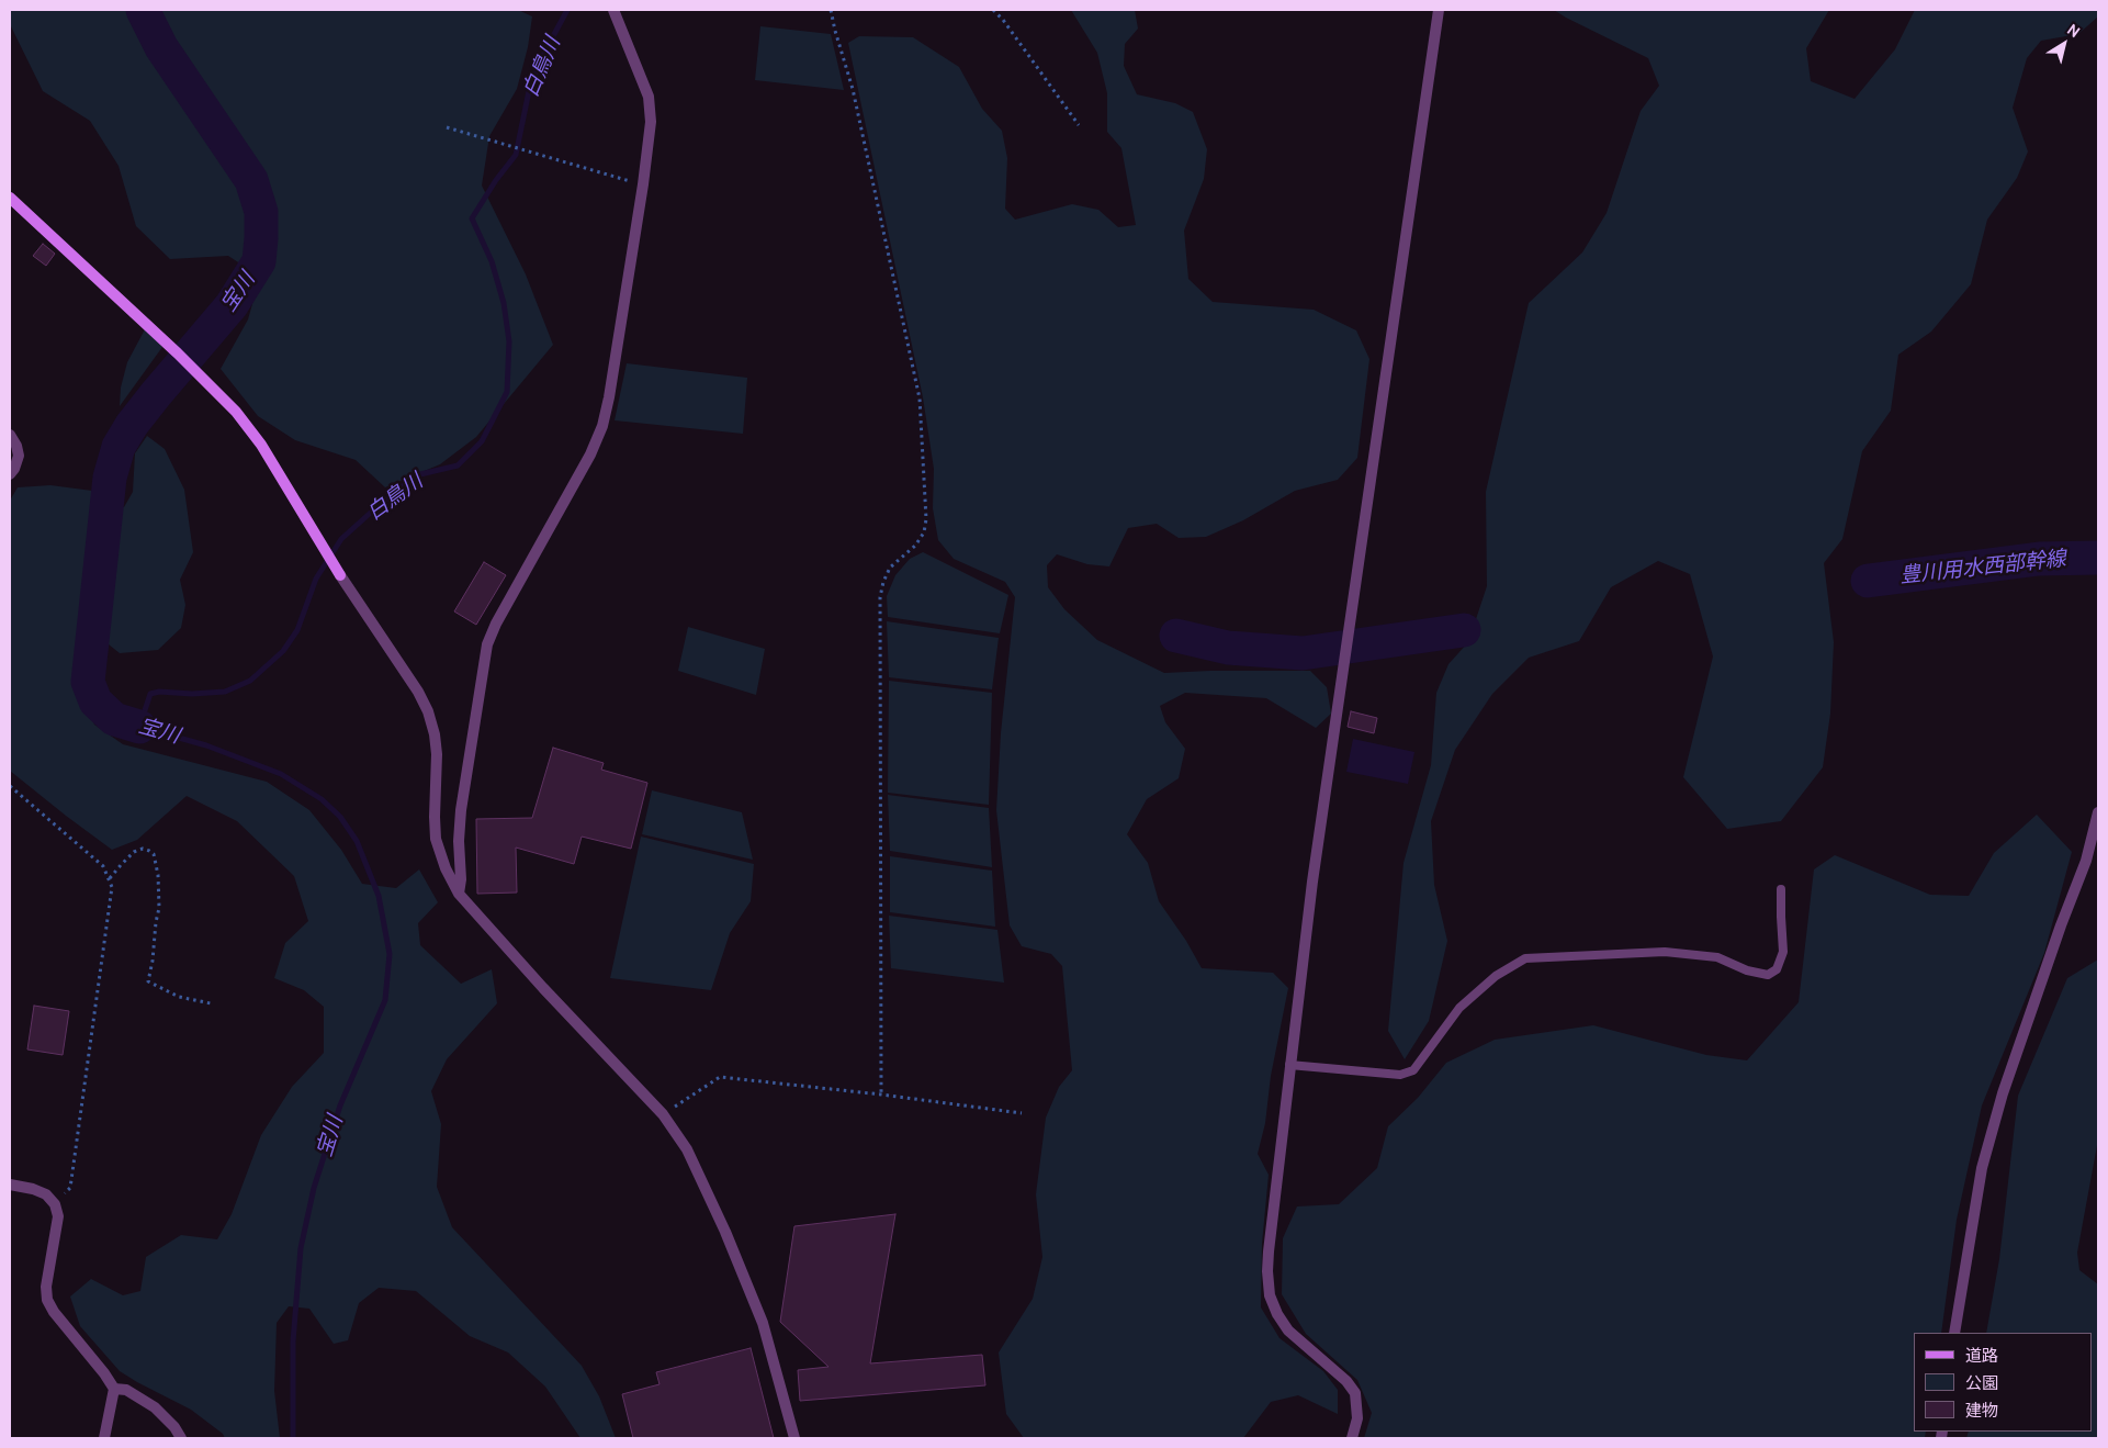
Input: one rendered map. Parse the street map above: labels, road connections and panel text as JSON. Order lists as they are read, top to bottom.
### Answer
{
  "water": ["白鳥川", "宝川", "豊川用水西部幹線"],
  "legend": ["道路", "公園", "建物"],
  "north": "top right"
}
